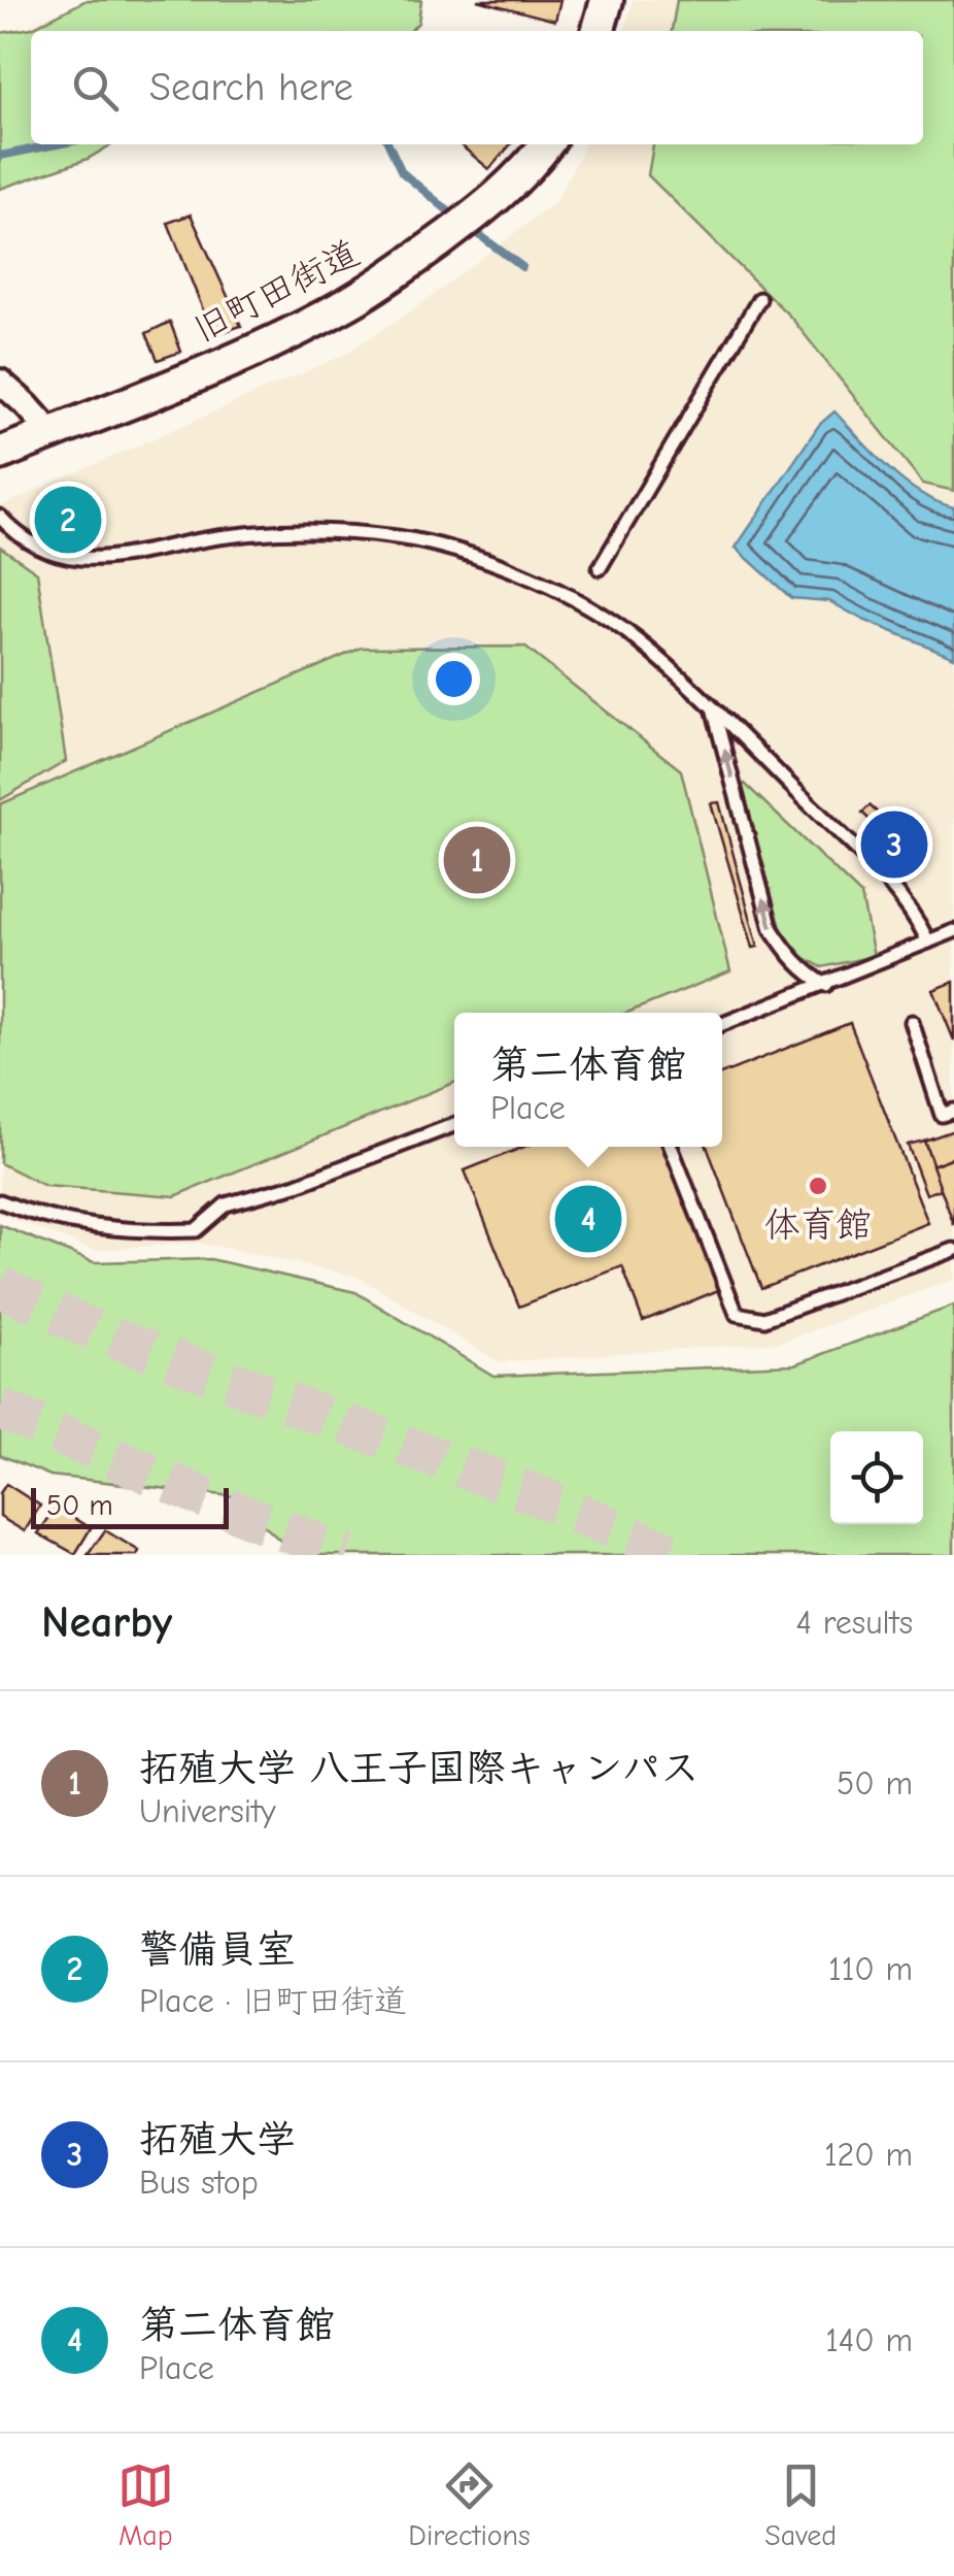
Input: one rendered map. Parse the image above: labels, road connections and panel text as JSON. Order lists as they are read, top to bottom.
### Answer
{
  "streets": {
    "street": ["旧町田街道"]
  },
  "places": ["体育館"],
  "scale_bar": "50 m",
  "page": {
    "search": "Search here",
    "pins": [
      "2",
      "3",
      "1",
      "4"
    ],
    "popup": ["第二体育館", "Place"],
    "scale": "50 m",
    "heading": ["Nearby", "4 results"],
    "list": [
      {
        "mark": "1",
        "name": "拓殖大学 八王子国際キャンパス",
        "note": "University",
        "value": "50 m"
      },
      {
        "mark": "2",
        "name": "警備員室",
        "note": "Place · 旧町田街道",
        "value": "110 m"
      },
      {
        "mark": "3",
        "name": "拓殖大学",
        "note": "Bus stop",
        "value": "120 m"
      },
      {
        "mark": "4",
        "name": "第二体育館",
        "note": "Place",
        "value": "140 m"
      }
    ],
    "nav": ["Map", "Directions", "Saved"]
  }
}
